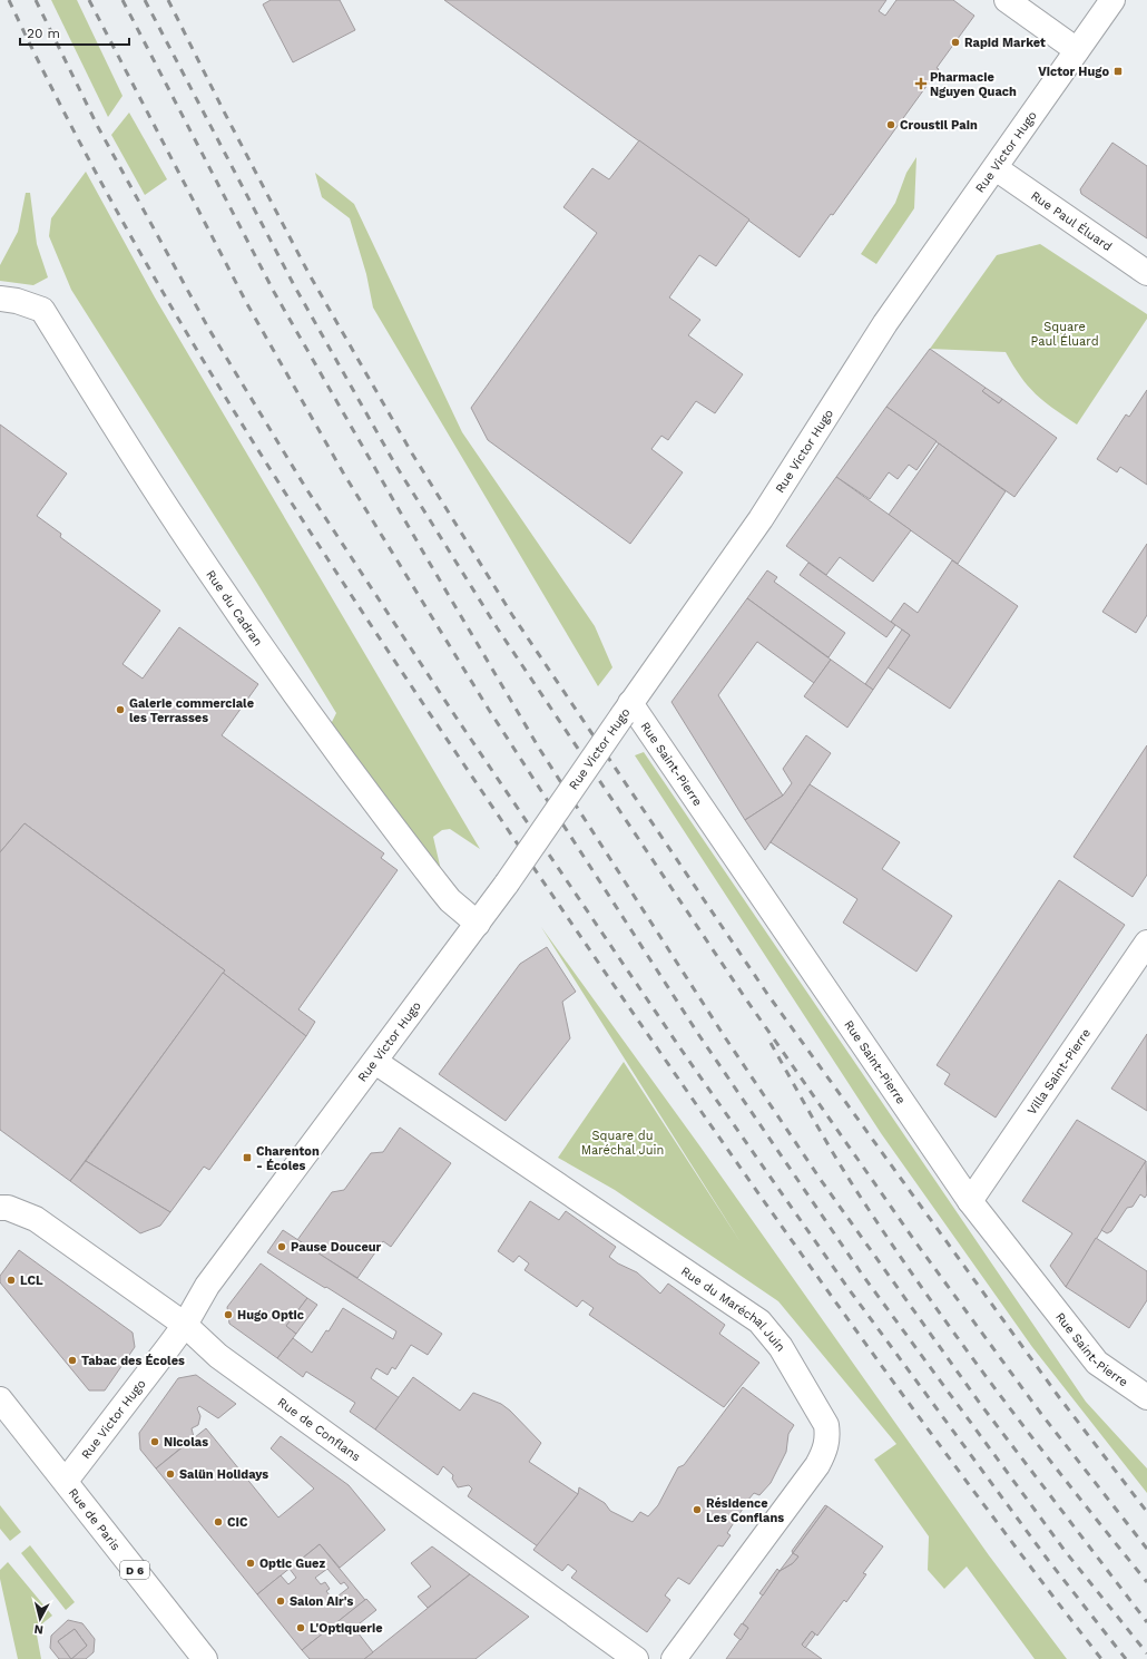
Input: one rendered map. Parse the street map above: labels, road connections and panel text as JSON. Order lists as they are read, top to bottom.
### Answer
{
  "streets": {
    "street": [
      "Rue Victor Hugo",
      "Rue Paul Éluard",
      "Rue du Cadran",
      "Rue Saint-Pierre",
      "Villa Saint-Pierre",
      "Rue du Maréchal Juin",
      "Rue de Conflans",
      "Rue de Paris",
      "D 6"
    ]
  },
  "crossings": [
    ["Rue Victor Hugo", "Rue Paul Éluard"],
    ["Rue Victor Hugo", "Rue du Cadran"],
    ["Rue Victor Hugo", "Rue Saint-Pierre"],
    ["Rue Victor Hugo", "Rue du Maréchal Juin"],
    ["Rue Victor Hugo", "Rue de Conflans"],
    ["Rue Victor Hugo", "Rue de Paris"],
    ["Rue Saint-Pierre", "Villa Saint-Pierre"]
  ],
  "parks": ["Square Paul Éluard", "Square du Maréchal Juin"],
  "places": {
    "other": [
      "Rapid Market",
      "Croustil Pain",
      "Galerie commerciale les Terrasses",
      "Pause Douceur",
      "LCL",
      "Hugo Optic",
      "Tabac des Écoles",
      "Nicolas",
      "Salün Holidays",
      "Résidence Les Conflans",
      "CIC",
      "Optic Guez",
      "Salon Air's",
      "L'Optiquerie"
    ],
    "transit": ["Victor Hugo", "Charenton - Écoles"],
    "health": ["Pharmacie Nguyen Quach"]
  },
  "scale_bar": "20 m",
  "north": "bottom"
}
